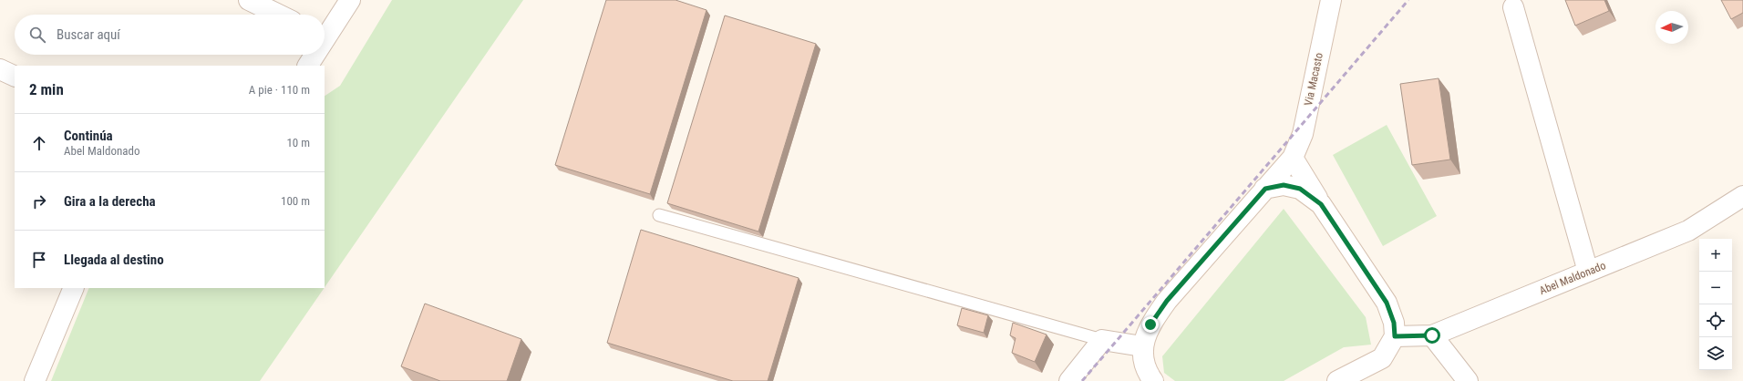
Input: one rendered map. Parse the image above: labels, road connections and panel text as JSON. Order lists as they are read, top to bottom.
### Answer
{
  "streets": {
    "street": ["Via Macasto", "Abel Maldonado"]
  },
  "north": "left",
  "page": {
    "search": "Buscar aquí",
    "heading": ["2 min", "A pie · 110 m"],
    "list": [
      ["Continúa", "Abel Maldonado", "10 m"],
      ["Gira a la derecha", "100 m"],
      "Llegada al destino"
    ],
    "map_buttons": ["+", "−"]
  }
}
